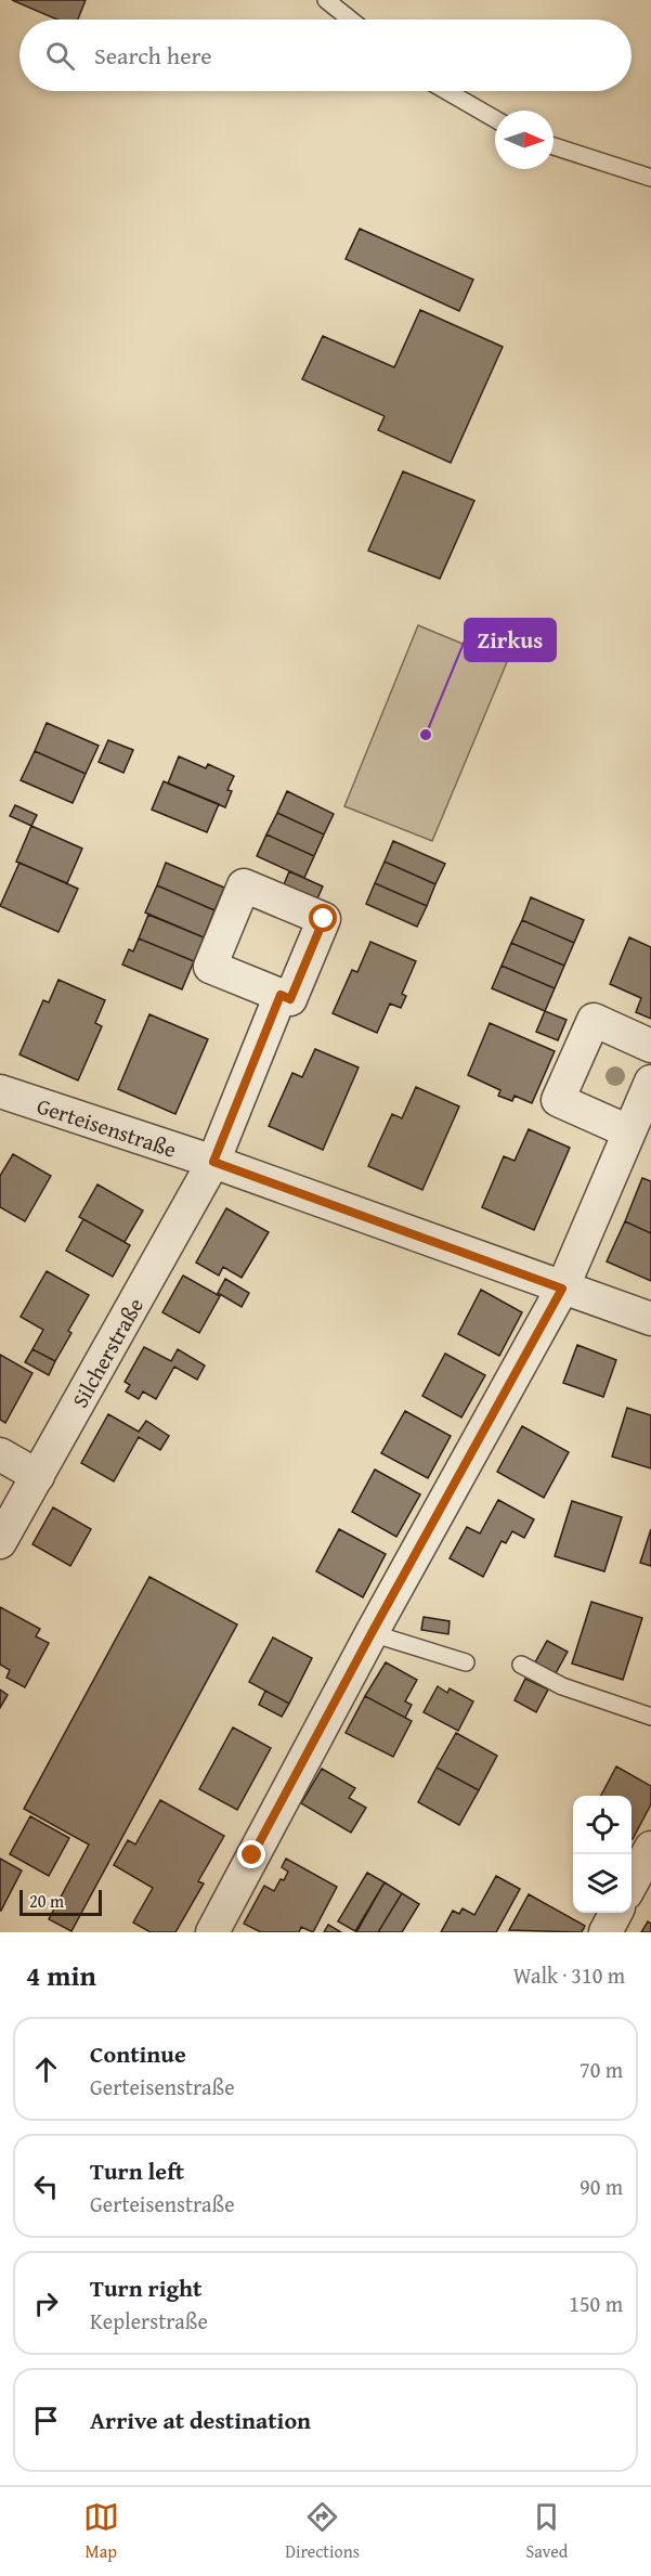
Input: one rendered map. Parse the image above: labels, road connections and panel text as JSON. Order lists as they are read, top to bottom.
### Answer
{
  "streets": {
    "street": ["Gerteisenstraße", "Silcherstraße"]
  },
  "crossings": [
    ["Gerteisenstraße", "Silcherstraße"]
  ],
  "places": ["Zirkus"],
  "scale_bar": "20 m",
  "north": "right",
  "page": {
    "search": "Search here",
    "scale": "20 m",
    "heading": ["4 min", "Walk · 310 m"],
    "list": [
      ["Continue", "Gerteisenstraße", "70 m"],
      ["Turn left", "Gerteisenstraße", "90 m"],
      ["Turn right", "Keplerstraße", "150 m"],
      "Arrive at destination"
    ],
    "nav": ["Map", "Directions", "Saved"]
  }
}
